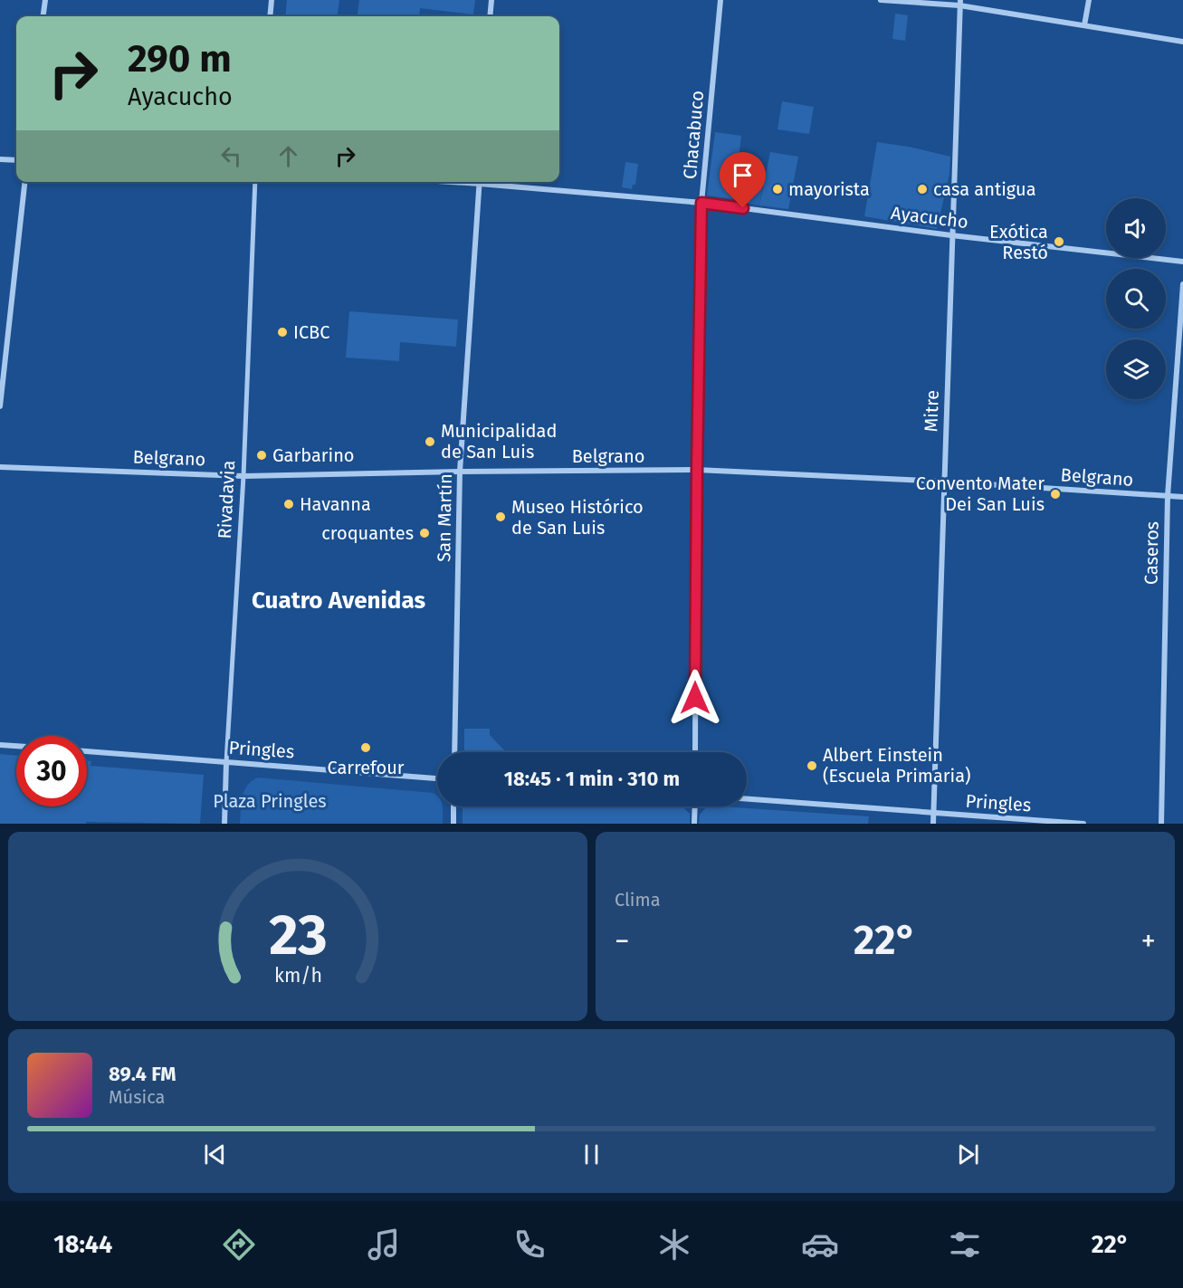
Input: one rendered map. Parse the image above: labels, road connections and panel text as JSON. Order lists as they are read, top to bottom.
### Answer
{
  "streets": {
    "street": [
      "Chacabuco",
      "Ayacucho",
      "Mitre",
      "Belgrano",
      "Rivadavia",
      "San Martín",
      "Caseros",
      "Pringles"
    ]
  },
  "crossings": [
    ["Chacabuco", "Ayacucho"],
    ["Chacabuco", "Belgrano"],
    ["Ayacucho", "Mitre"],
    ["Mitre", "Belgrano"],
    ["Mitre", "Pringles"],
    ["Belgrano", "Rivadavia"],
    ["Belgrano", "San Martín"],
    ["Belgrano", "Caseros"],
    ["Rivadavia", "Pringles"]
  ],
  "districts": ["Cuatro Avenidas"],
  "parks": ["Plaza Pringles"],
  "places": [
    "mayorista",
    "casa antigua",
    "Exótica Restó",
    "ICBC",
    "Municipalidad de San Luis",
    "Garbarino",
    "Convento Mater Dei San Luis",
    "Havanna",
    "Museo Histórico de San Luis",
    "croquantes",
    "Carrefour",
    "Albert Einstein (Escuela Primaria)"
  ],
  "page": {
    "turn": ["290 m", "Ayacucho"],
    "limit": "30",
    "trip": "18:45 · 1 min · 310 m",
    "tile": "Clima",
    "heat": ["−", "22°", "+"],
    "song": ["89.4 FM", "Música"],
    "tabs": ["18:44", "22°"],
    "gauge": ["23", "km/h"]
  }
}
